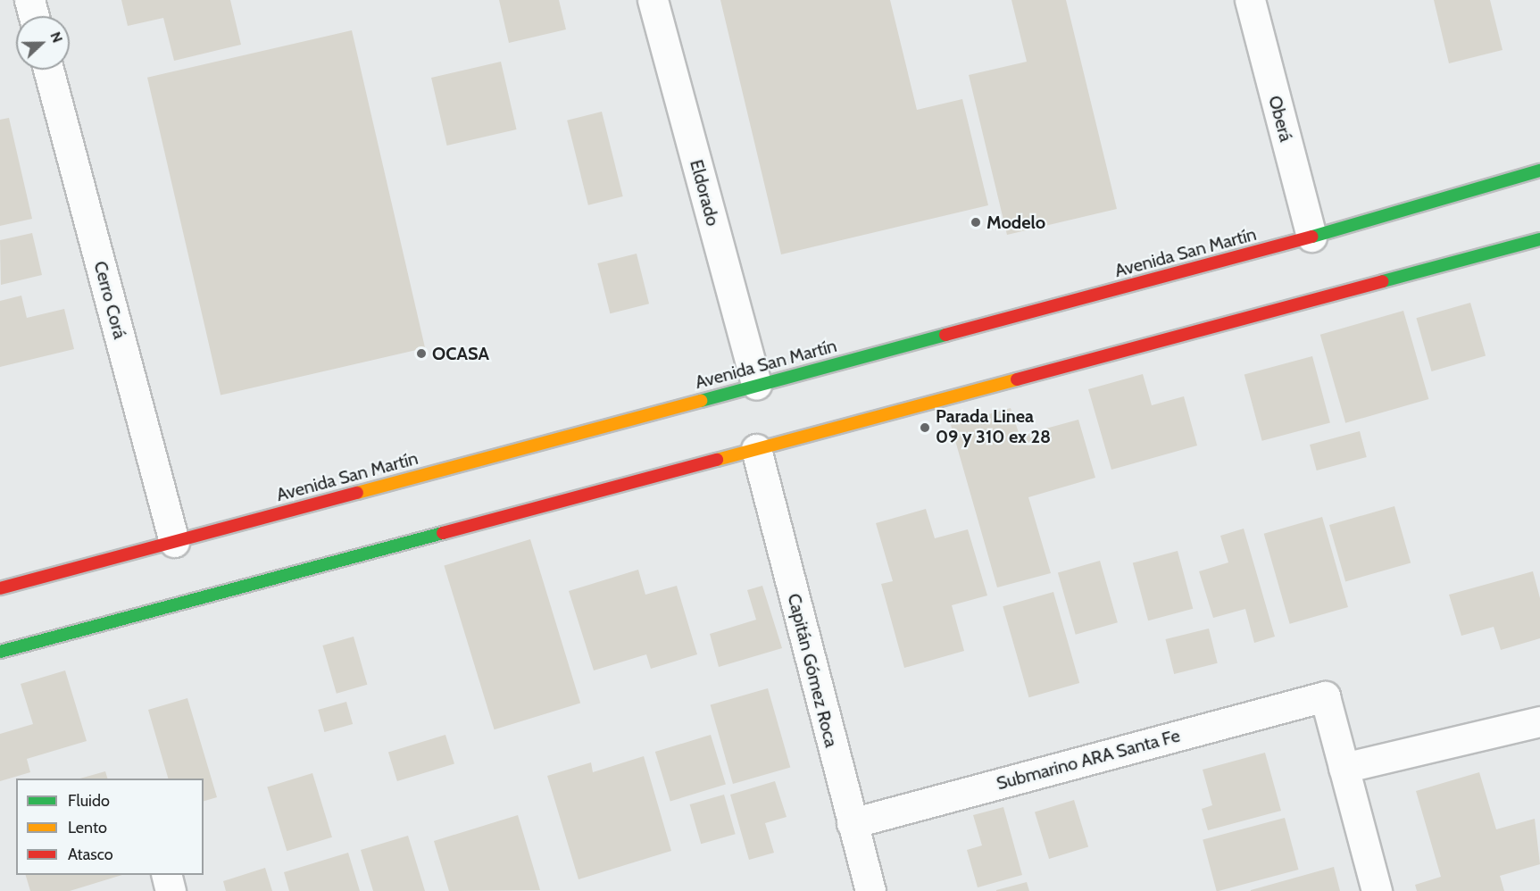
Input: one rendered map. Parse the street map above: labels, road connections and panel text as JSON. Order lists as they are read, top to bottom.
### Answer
{
  "streets": {
    "main road": ["Avenida San Martín"],
    "street": [
      "Oberá",
      "Eldorado",
      "Cerro Corá",
      "Capitán Gómez Roca",
      "Submarino ARA Santa Fe"
    ]
  },
  "crossings": [
    ["Oberá", "Avenida San Martín"],
    ["Eldorado", "Avenida San Martín"],
    ["Avenida San Martín", "Cerro Corá"],
    ["Capitán Gómez Roca", "Submarino ARA Santa Fe"]
  ],
  "places": ["Modelo", "OCASA", "Parada Linea 09 y 310 ex 28"],
  "legend": ["Fluido", "Lento", "Atasco"],
  "north": "right"
}
